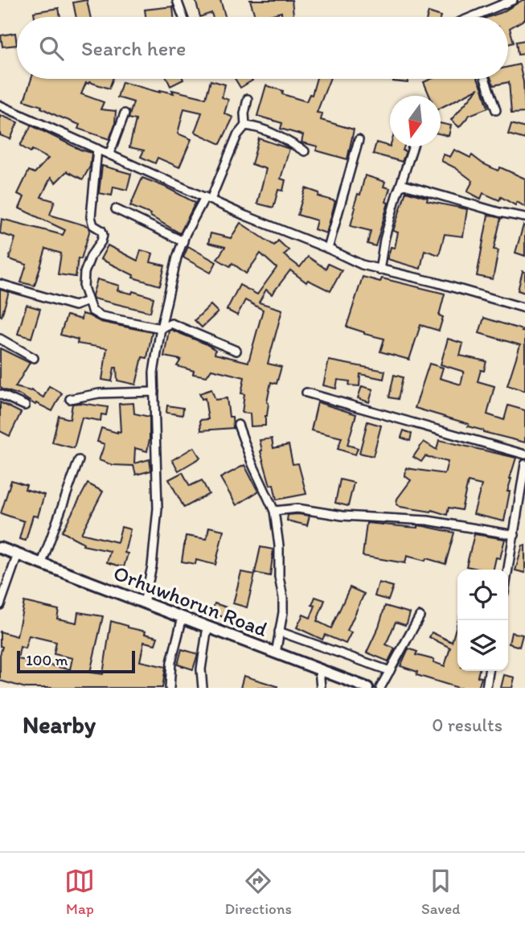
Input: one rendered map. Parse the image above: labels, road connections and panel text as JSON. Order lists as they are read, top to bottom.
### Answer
{
  "streets": {
    "street": ["Orhuwhorun Road"]
  },
  "scale_bar": "100 m",
  "north": "bottom",
  "page": {
    "search": "Search here",
    "scale": "100 m",
    "heading": ["Nearby", "0 results"],
    "nav": ["Map", "Directions", "Saved"]
  }
}
